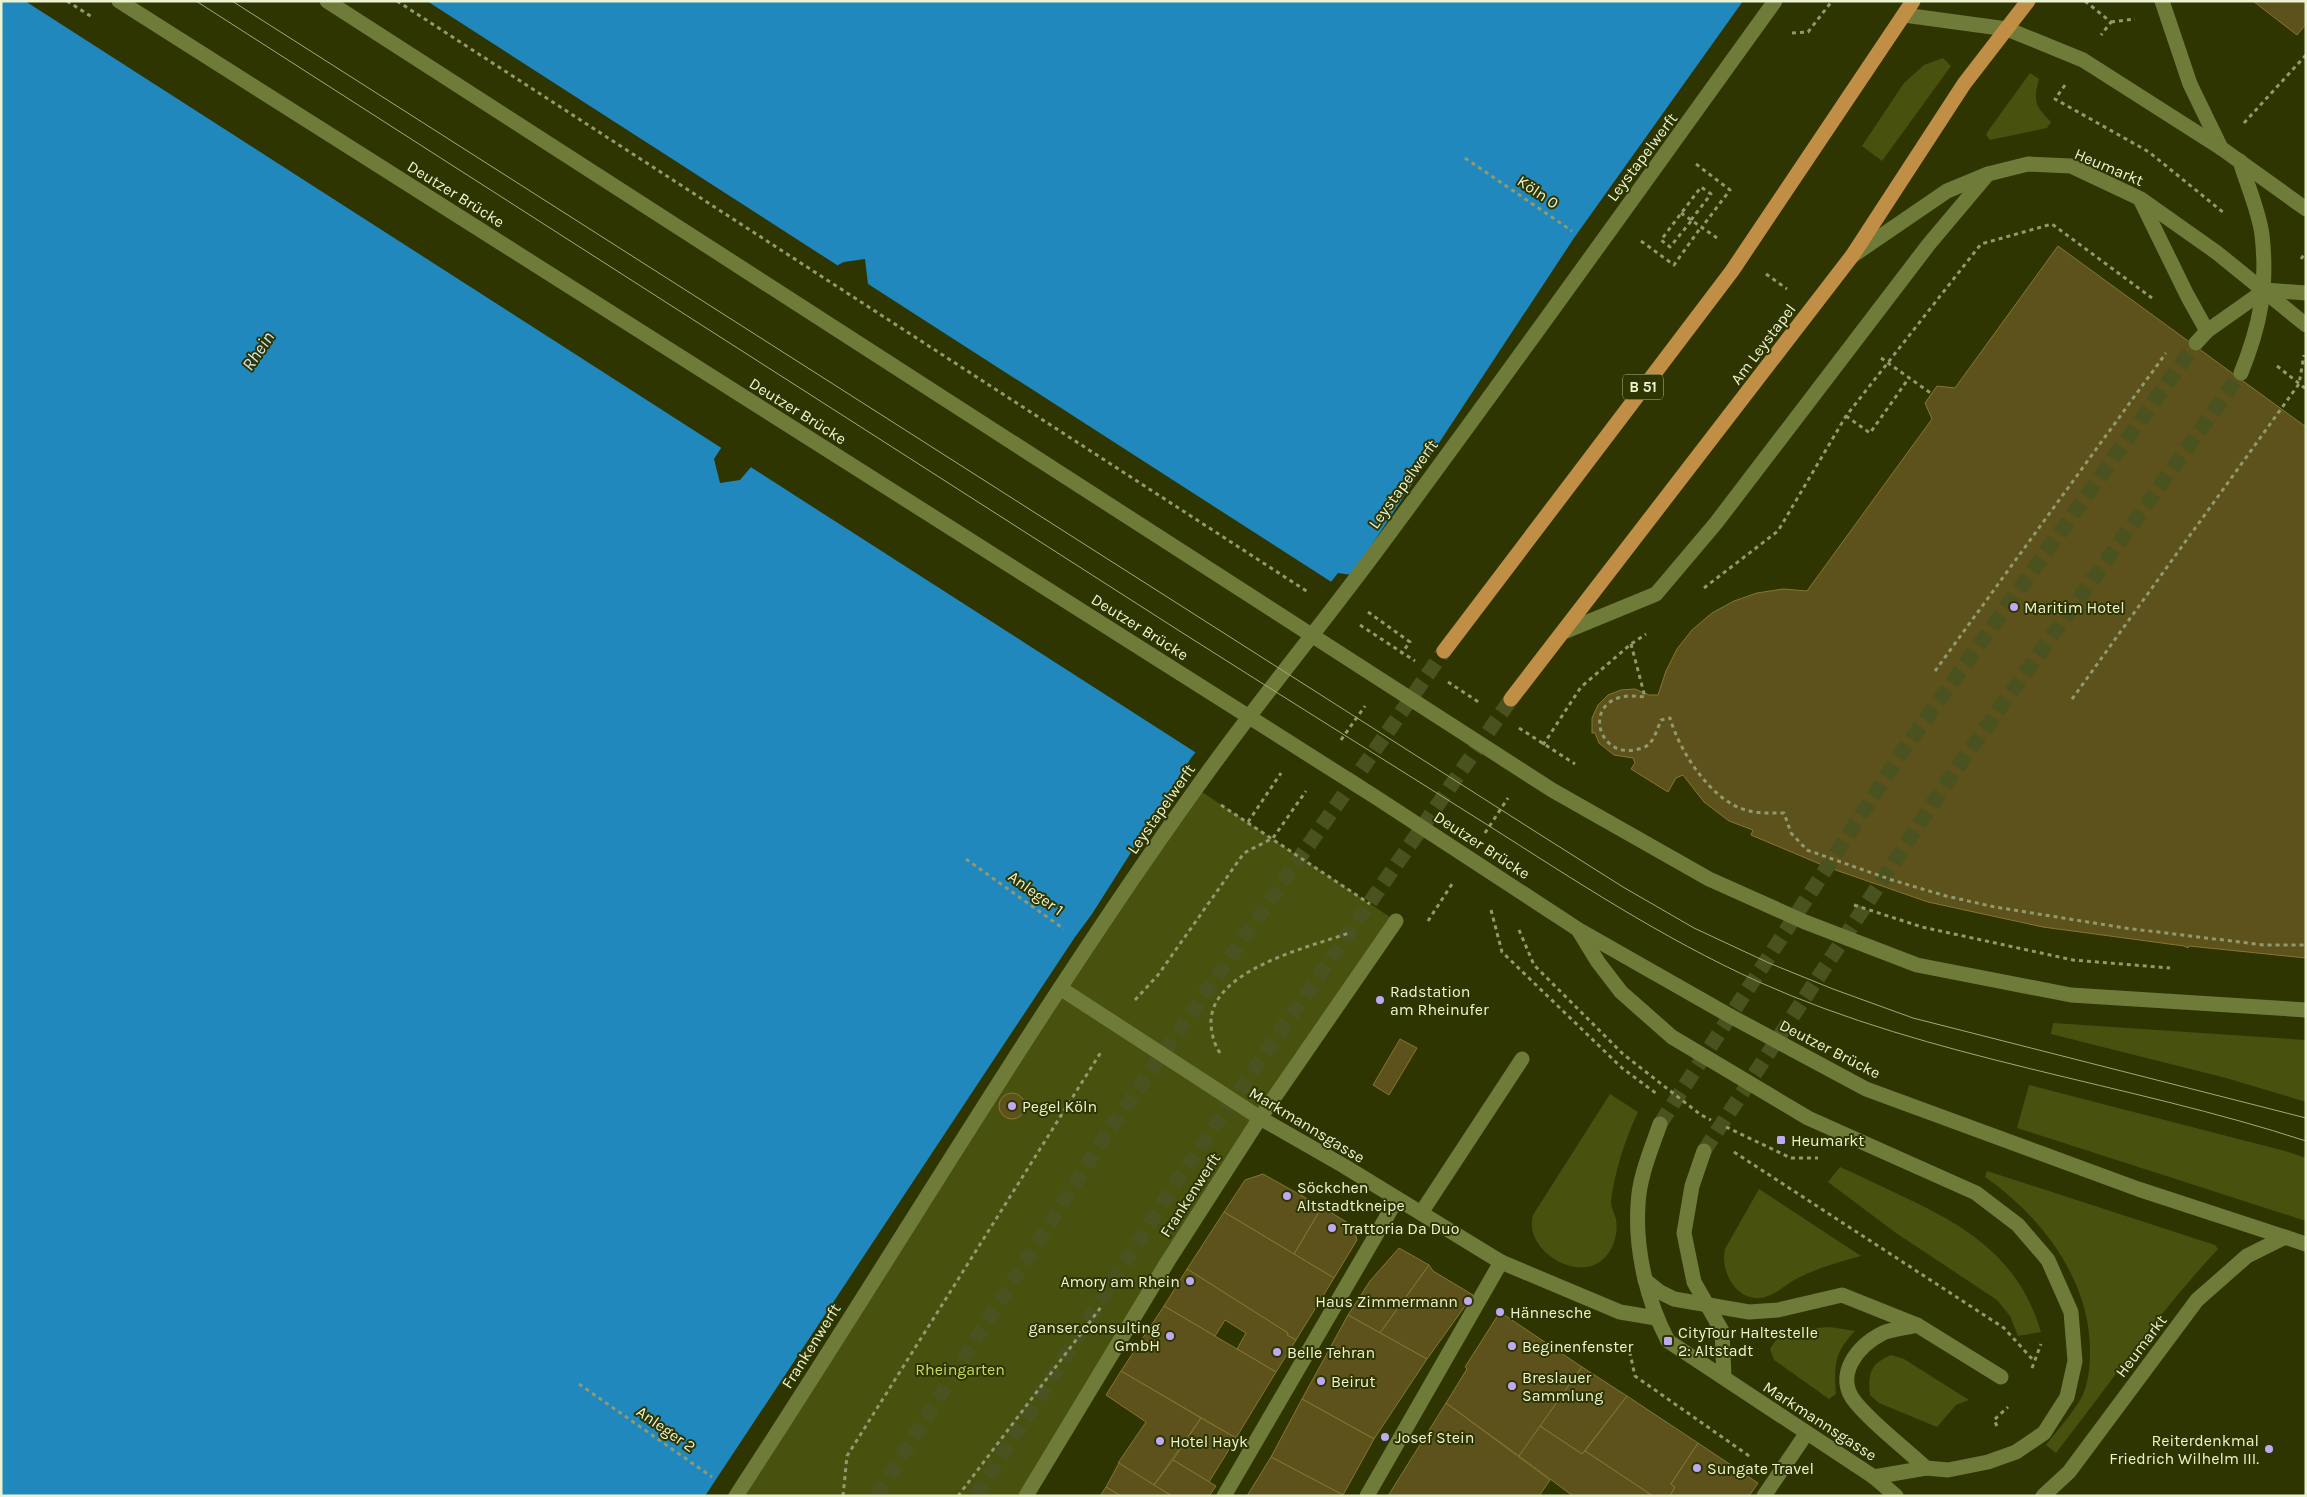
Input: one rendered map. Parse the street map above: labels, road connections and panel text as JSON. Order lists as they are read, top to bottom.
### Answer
{
  "streets": {
    "main road": [
      "Leystapelwerft",
      "Heumarkt",
      "Deutzer Brücke",
      "Am Leystapel",
      "B 51",
      "Markmannsgasse",
      "Frankenwerft"
    ],
    "path": ["Köln 0", "Anleger 1", "Anleger 2"]
  },
  "crossings": [
    ["Leystapelwerft", "Köln 0"],
    ["Leystapelwerft", "Anleger 1"],
    ["Leystapelwerft", "Markmannsgasse"],
    ["Leystapelwerft", "Frankenwerft"],
    ["Heumarkt", "Deutzer Brücke"],
    ["Heumarkt", "Am Leystapel"],
    ["Markmannsgasse", "Frankenwerft"],
    ["Frankenwerft", "Anleger 2"]
  ],
  "water": ["Rhein"],
  "parks": ["Rheingarten"],
  "places": {
    "other": [
      "Maritim Hotel",
      "Radstation am Rheinufer",
      "Pegel Köln",
      "Söckchen Altstadtkneipe",
      "Trattoria Da Duo",
      "Amory am Rhein",
      "Haus Zimmermann",
      "Hännesche",
      "ganser.consulting GmbH",
      "Beginenfenster",
      "Belle Tehran",
      "Beirut",
      "Breslauer Sammlung",
      "Josef Stein",
      "Hotel Hayk",
      "Reiterdenkmal Friedrich Wilhelm III.",
      "Sungate Travel"
    ],
    "transit": ["Heumarkt", "CityTour Haltestelle 2: Altstadt"]
  }
}
